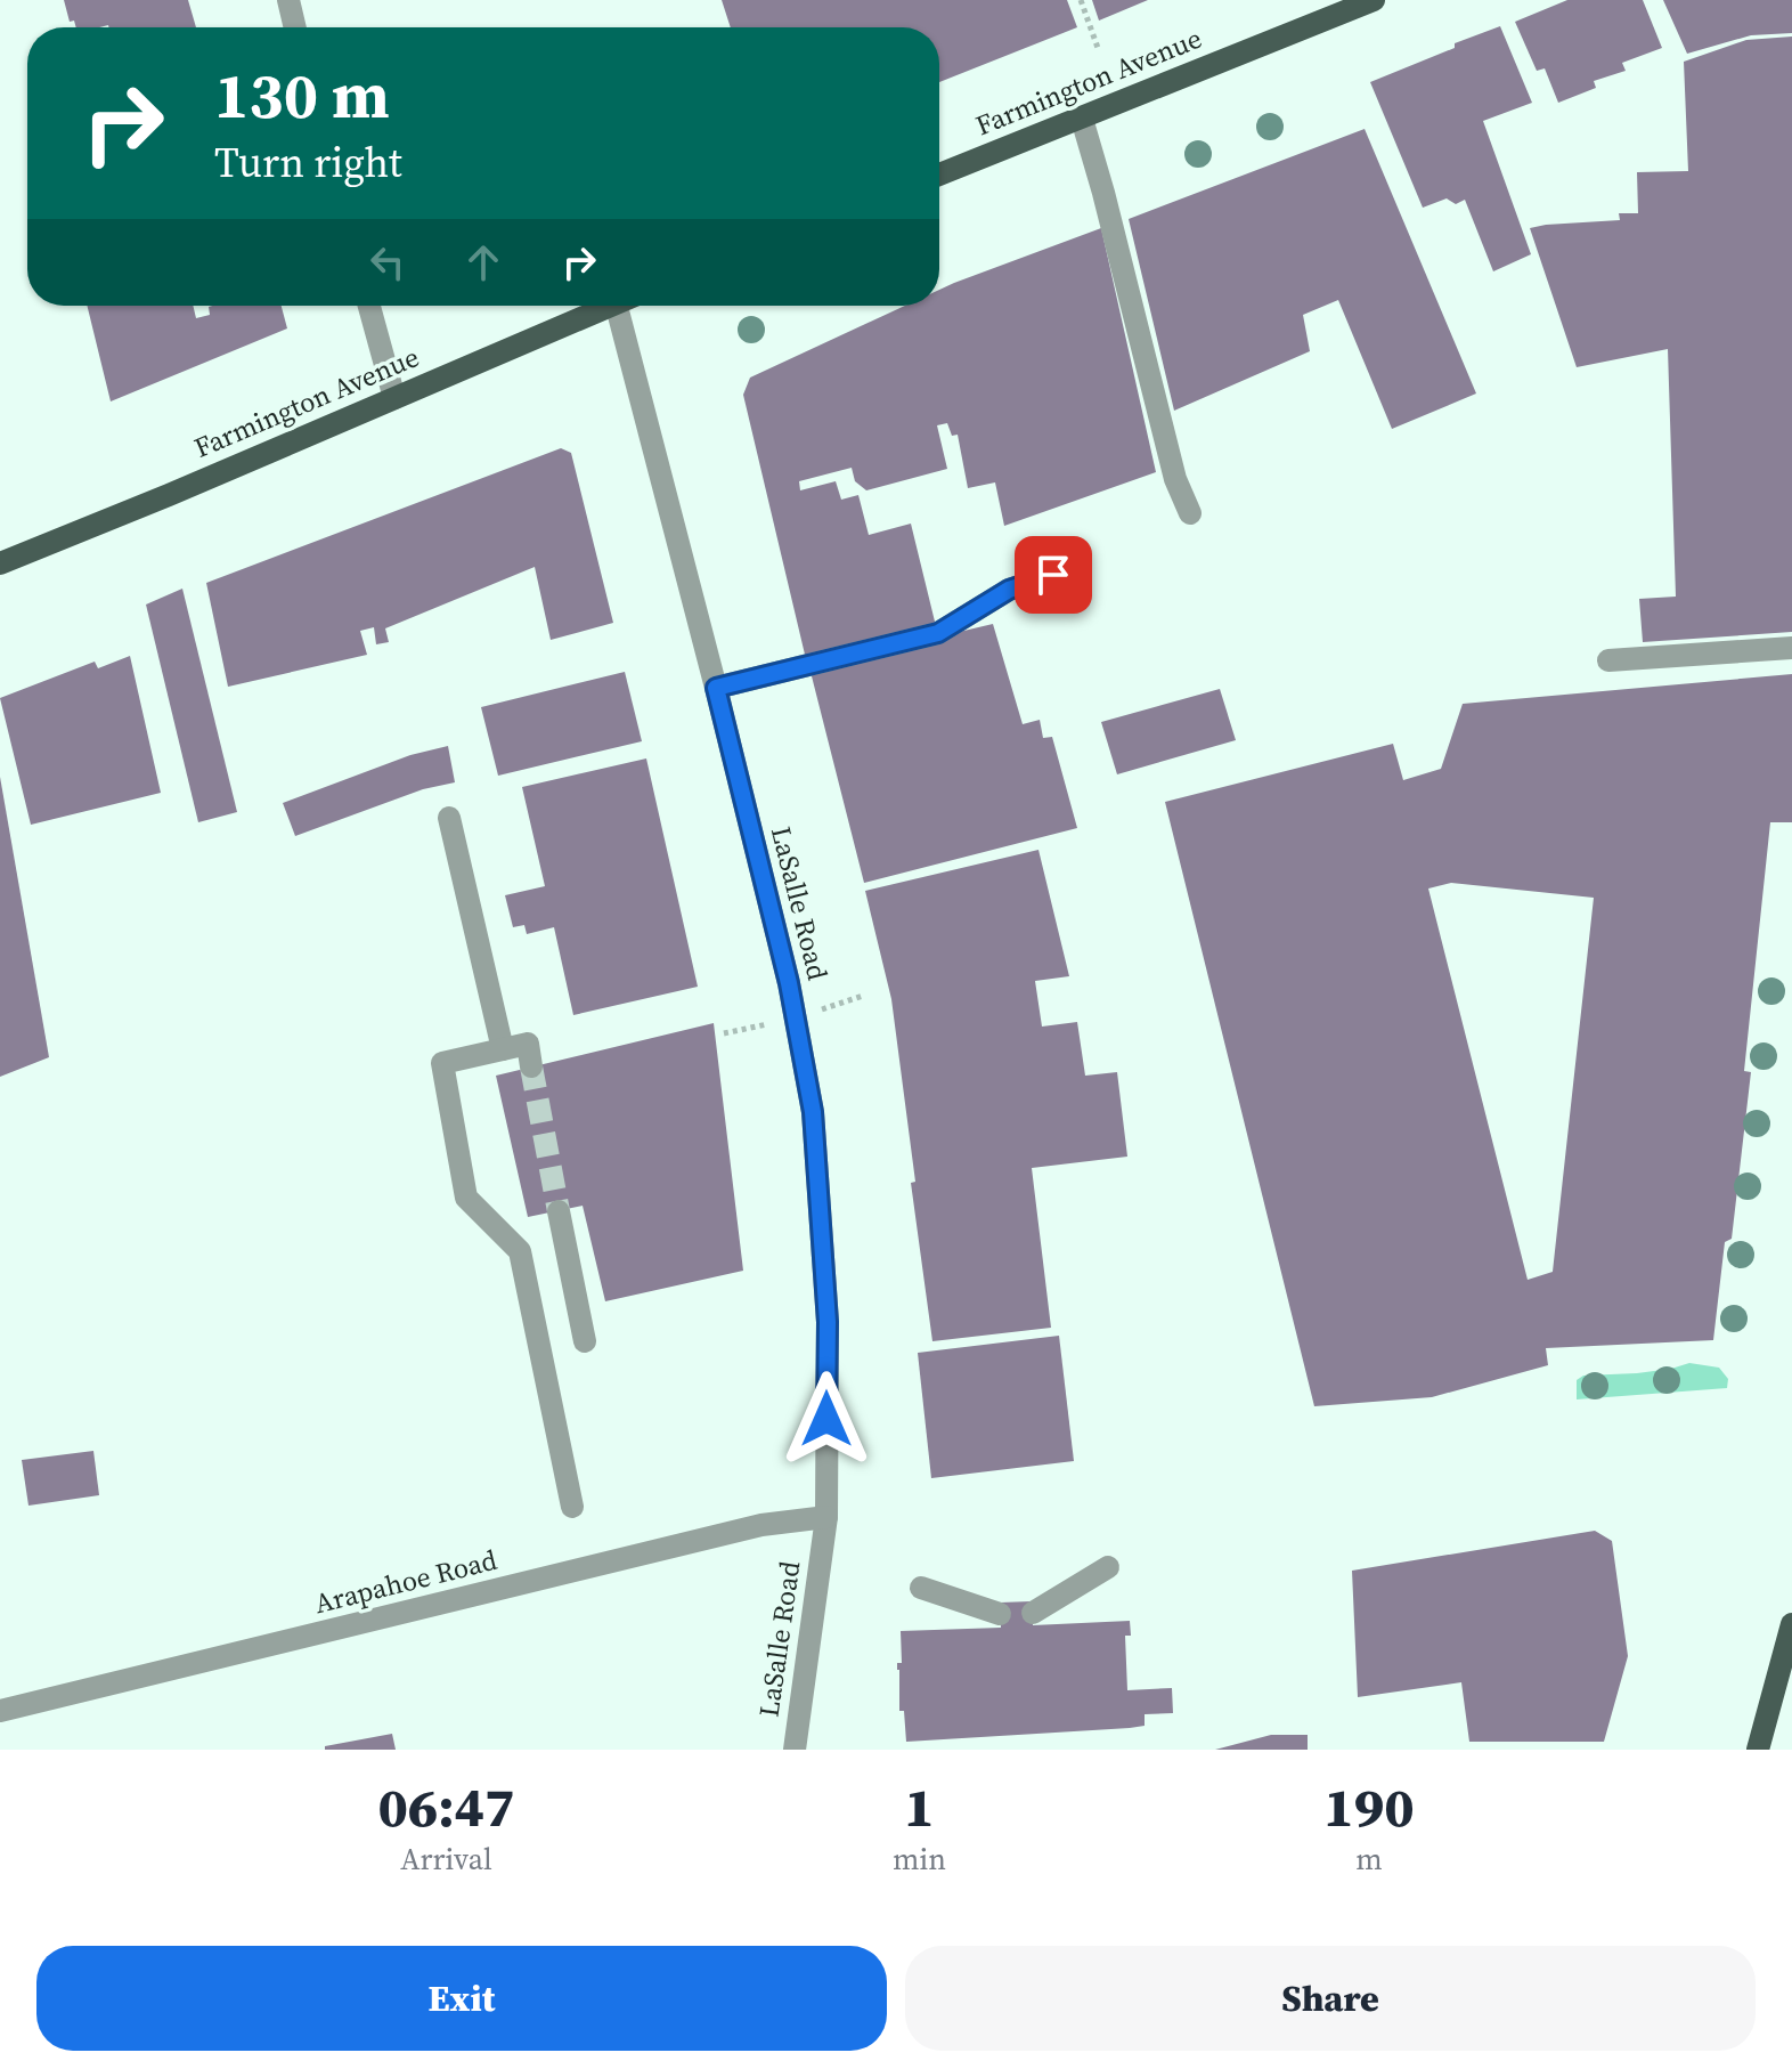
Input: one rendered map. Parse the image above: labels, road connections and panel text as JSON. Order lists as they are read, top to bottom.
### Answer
{
  "streets": {
    "main road": ["Farmington Avenue"],
    "street": ["LaSalle Road", "Arapahoe Road"]
  },
  "crossings": [
    ["LaSalle Road", "Arapahoe Road"]
  ],
  "page": {
    "turn": ["130 m", "Turn right"],
    "eta": [
      "06:47",
      "Arrival",
      "1",
      "min",
      "190",
      "m"
    ],
    "buttons": ["Exit", "Share"]
  }
}
